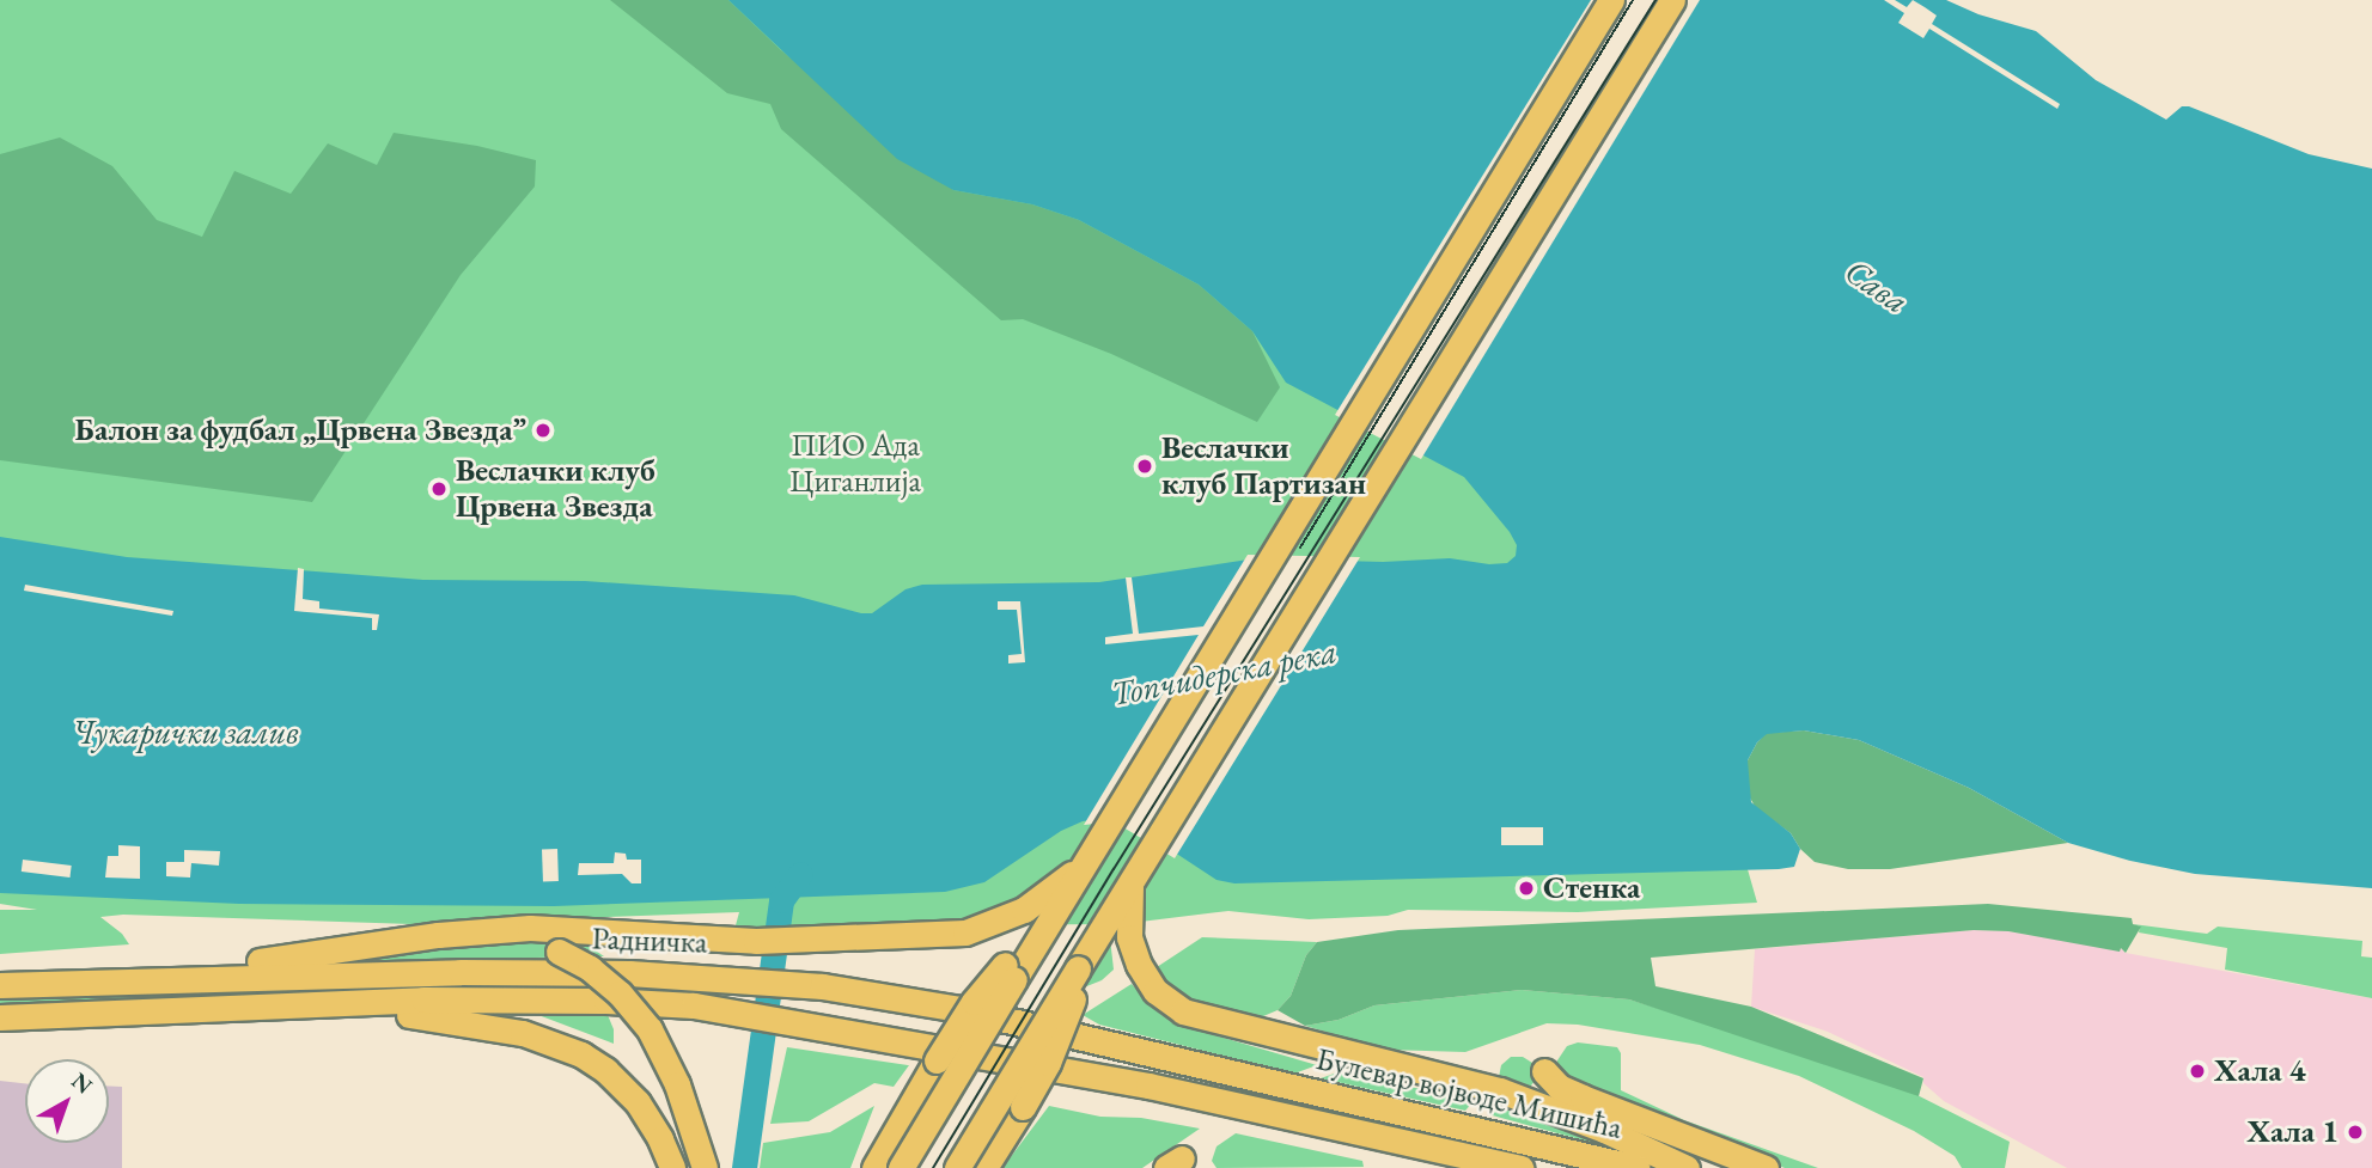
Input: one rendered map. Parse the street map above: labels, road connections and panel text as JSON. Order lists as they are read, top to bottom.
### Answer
{
  "streets": {
    "main road": ["Радничка", "Булевар војводе Мишића"]
  },
  "crossings": [
    ["Радничка", "Булевар војводе Мишића"]
  ],
  "water": ["Сава", "Топчидерска река", "Чукарички залив"],
  "parks": ["ПИО Ада Циганлија"],
  "places": [
    "Балон за фудбал „Црвена Звезда”",
    "Веслачки клуб Партизан",
    "Веслачки клуб Црвена Звезда",
    "Стенка",
    "Хала 4",
    "Хала 1"
  ],
  "north": "top right"
}
